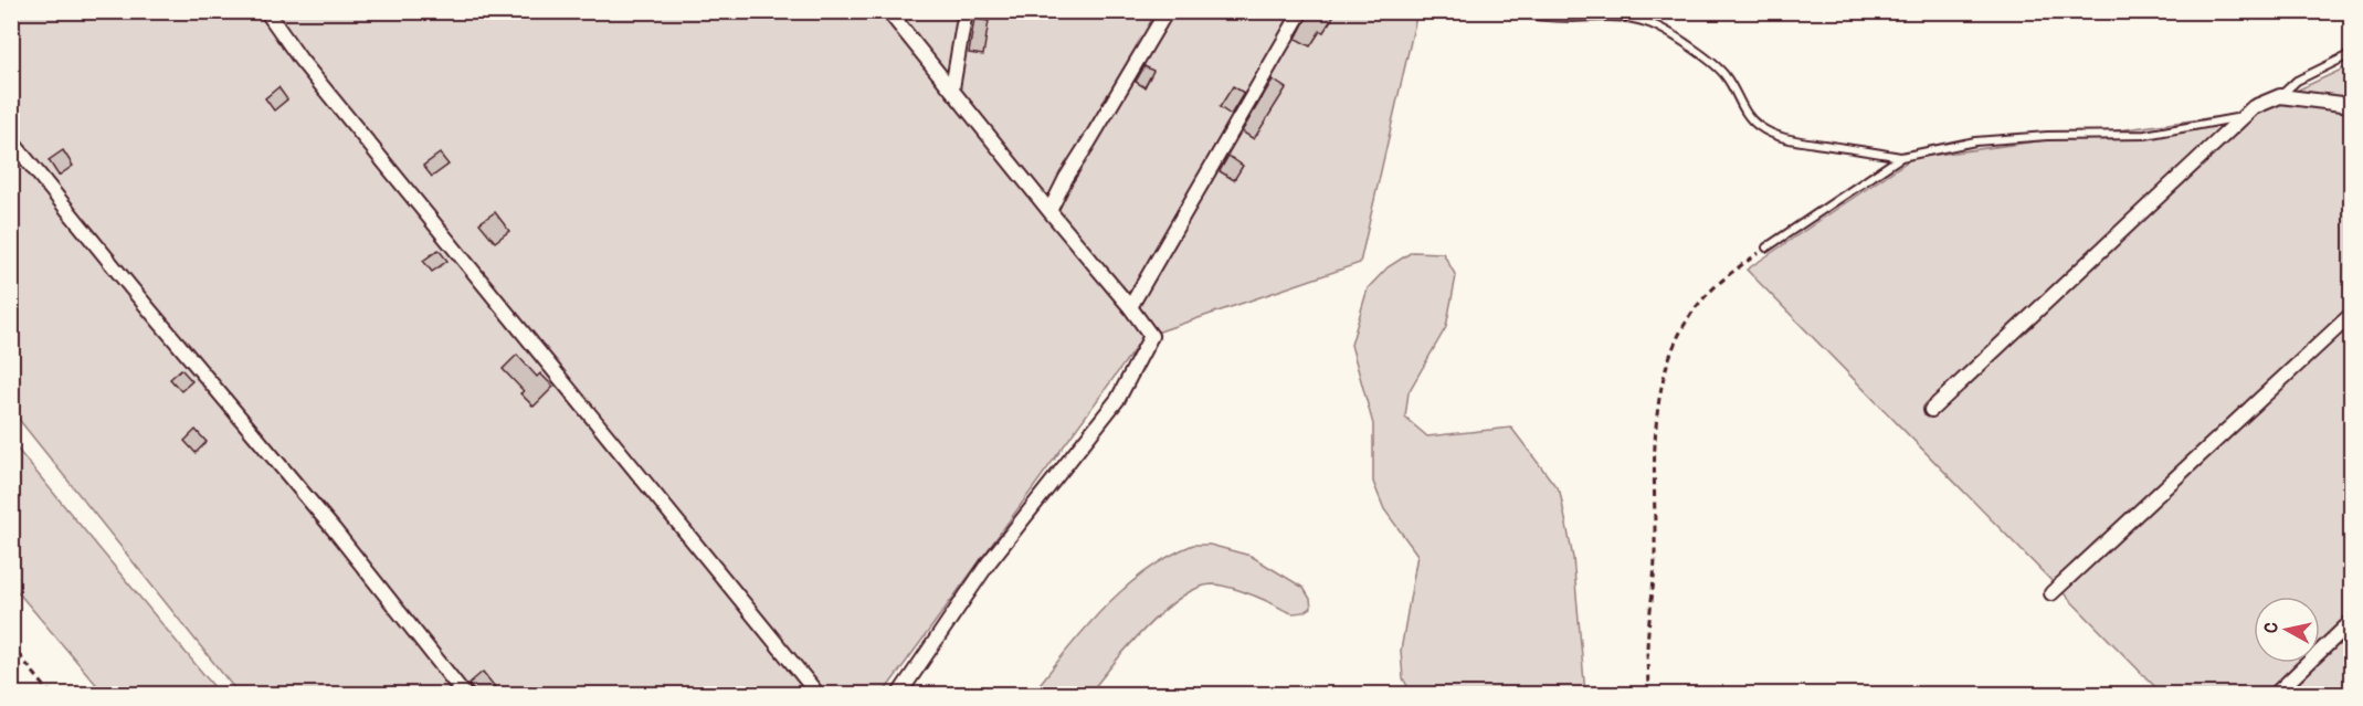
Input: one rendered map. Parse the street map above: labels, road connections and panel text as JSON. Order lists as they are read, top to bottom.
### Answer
{
  "north": "left"
}
